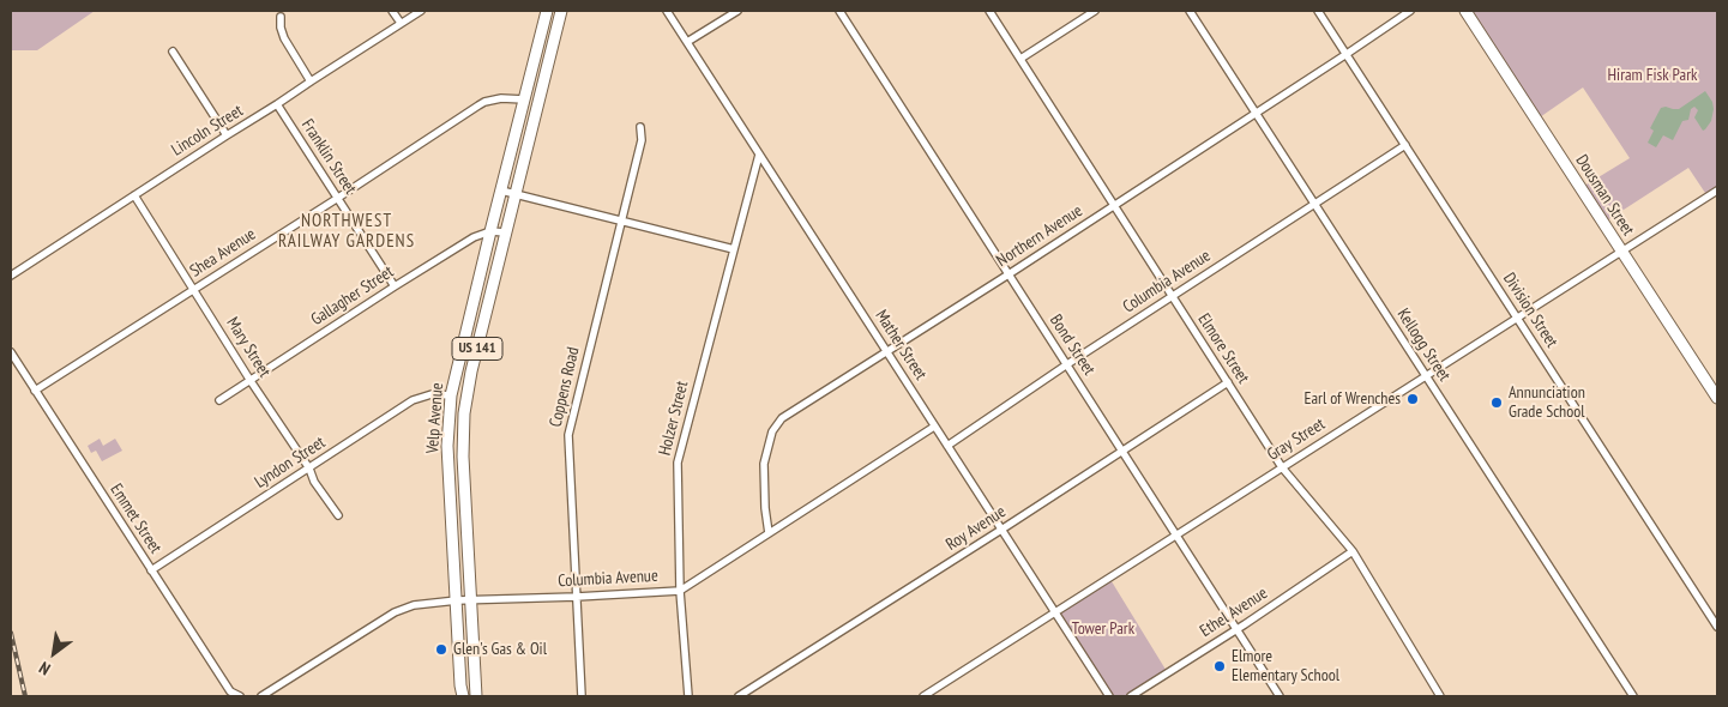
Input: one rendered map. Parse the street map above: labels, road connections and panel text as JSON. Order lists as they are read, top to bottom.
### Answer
{
  "streets": {
    "main road": ["Dousman Street", "US 141", "Velp Avenue"],
    "street": [
      "Lincoln Street",
      "Franklin Street",
      "Northern Avenue",
      "Shea Avenue",
      "Columbia Avenue",
      "Gallagher Street",
      "Division Street",
      "Mather Street",
      "Bond Street",
      "Kellogg Street",
      "Mary Street",
      "Elmore Street",
      "Coppens Road",
      "Holzer Street",
      "Gray Street",
      "Lyndon Street",
      "Emmet Street",
      "Roy Avenue",
      "Ethel Avenue"
    ]
  },
  "crossings": [
    ["Lincoln Street", "Franklin Street"],
    ["Lincoln Street", "Mary Street"],
    ["Franklin Street", "Shea Avenue"],
    ["Franklin Street", "Gallagher Street"],
    ["Dousman Street", "Gray Street"],
    ["Northern Avenue", "Columbia Avenue"],
    ["Northern Avenue", "Division Street"],
    ["Northern Avenue", "Mather Street"],
    ["Northern Avenue", "Bond Street"],
    ["Northern Avenue", "Kellogg Street"],
    ["Northern Avenue", "Elmore Street"],
    ["Shea Avenue", "Mary Street"],
    ["Shea Avenue", "Velp Avenue"],
    ["Shea Avenue", "Emmet Street"],
    ["Columbia Avenue", "Division Street"],
    ["Columbia Avenue", "Mather Street"],
    ["Columbia Avenue", "Bond Street"],
    ["Columbia Avenue", "Kellogg Street"],
    ["Columbia Avenue", "Elmore Street"],
    ["Columbia Avenue", "Coppens Road"],
    ["Columbia Avenue", "Velp Avenue"],
    ["Columbia Avenue", "Holzer Street"],
    ["Gallagher Street", "Mary Street"],
    ["Gallagher Street", "Velp Avenue"],
    ["Division Street", "Gray Street"],
    ["Mather Street", "Holzer Street"],
    ["Mather Street", "Gray Street"],
    ["Mather Street", "Roy Avenue"],
    ["Bond Street", "Gray Street"],
    ["Bond Street", "Roy Avenue"],
    ["Bond Street", "Ethel Avenue"],
    ["Kellogg Street", "Gray Street"],
    ["Mary Street", "Lyndon Street"],
    ["Elmore Street", "Gray Street"],
    ["Elmore Street", "Roy Avenue"],
    ["Elmore Street", "Ethel Avenue"],
    ["Velp Avenue", "Lyndon Street"],
    ["Lyndon Street", "Emmet Street"]
  ],
  "districts": ["NORTHWEST RAILWAY GARDENS"],
  "parks": ["Hiram Fisk Park", "Tower Park"],
  "places": [
    "Earl of Wrenches",
    "Annunciation Grade School",
    "Glen's Gas & Oil",
    "Elmore Elementary School"
  ],
  "north": "bottom left"
}
